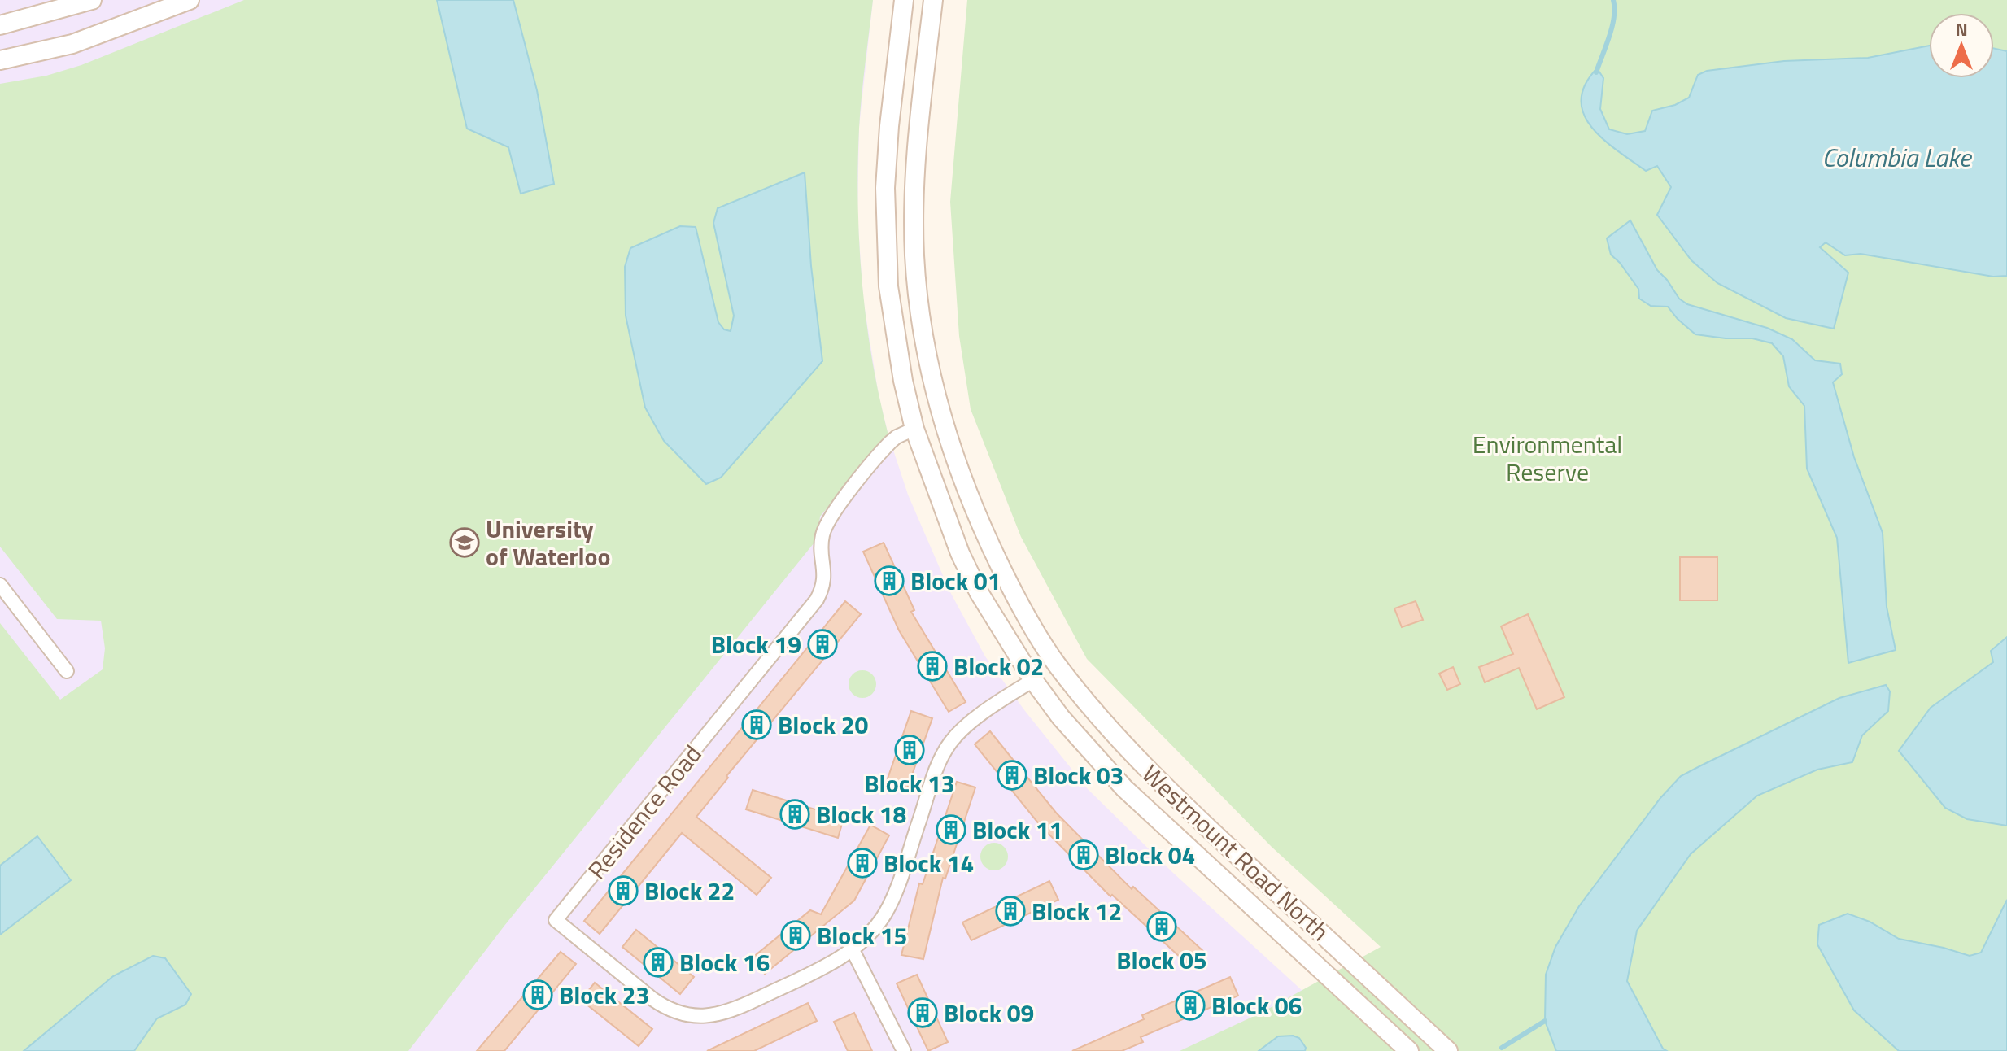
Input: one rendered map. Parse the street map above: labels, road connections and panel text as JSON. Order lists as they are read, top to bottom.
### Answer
{
  "streets": {
    "main road": ["Westmount Road North"],
    "street": ["Residence Road"]
  },
  "crossings": [
    ["Residence Road", "Westmount Road North"]
  ],
  "water": ["Columbia Lake"],
  "parks": ["Environmental Reserve"],
  "places": {
    "school or university": ["University of Waterloo"],
    "building": [
      "Block 01",
      "Block 19",
      "Block 02",
      "Block 20",
      "Block 13",
      "Block 03",
      "Block 18",
      "Block 11",
      "Block 04",
      "Block 14",
      "Block 22",
      "Block 12",
      "Block 05",
      "Block 15",
      "Block 16",
      "Block 23",
      "Block 06",
      "Block 09"
    ]
  },
  "north": "top"
}
